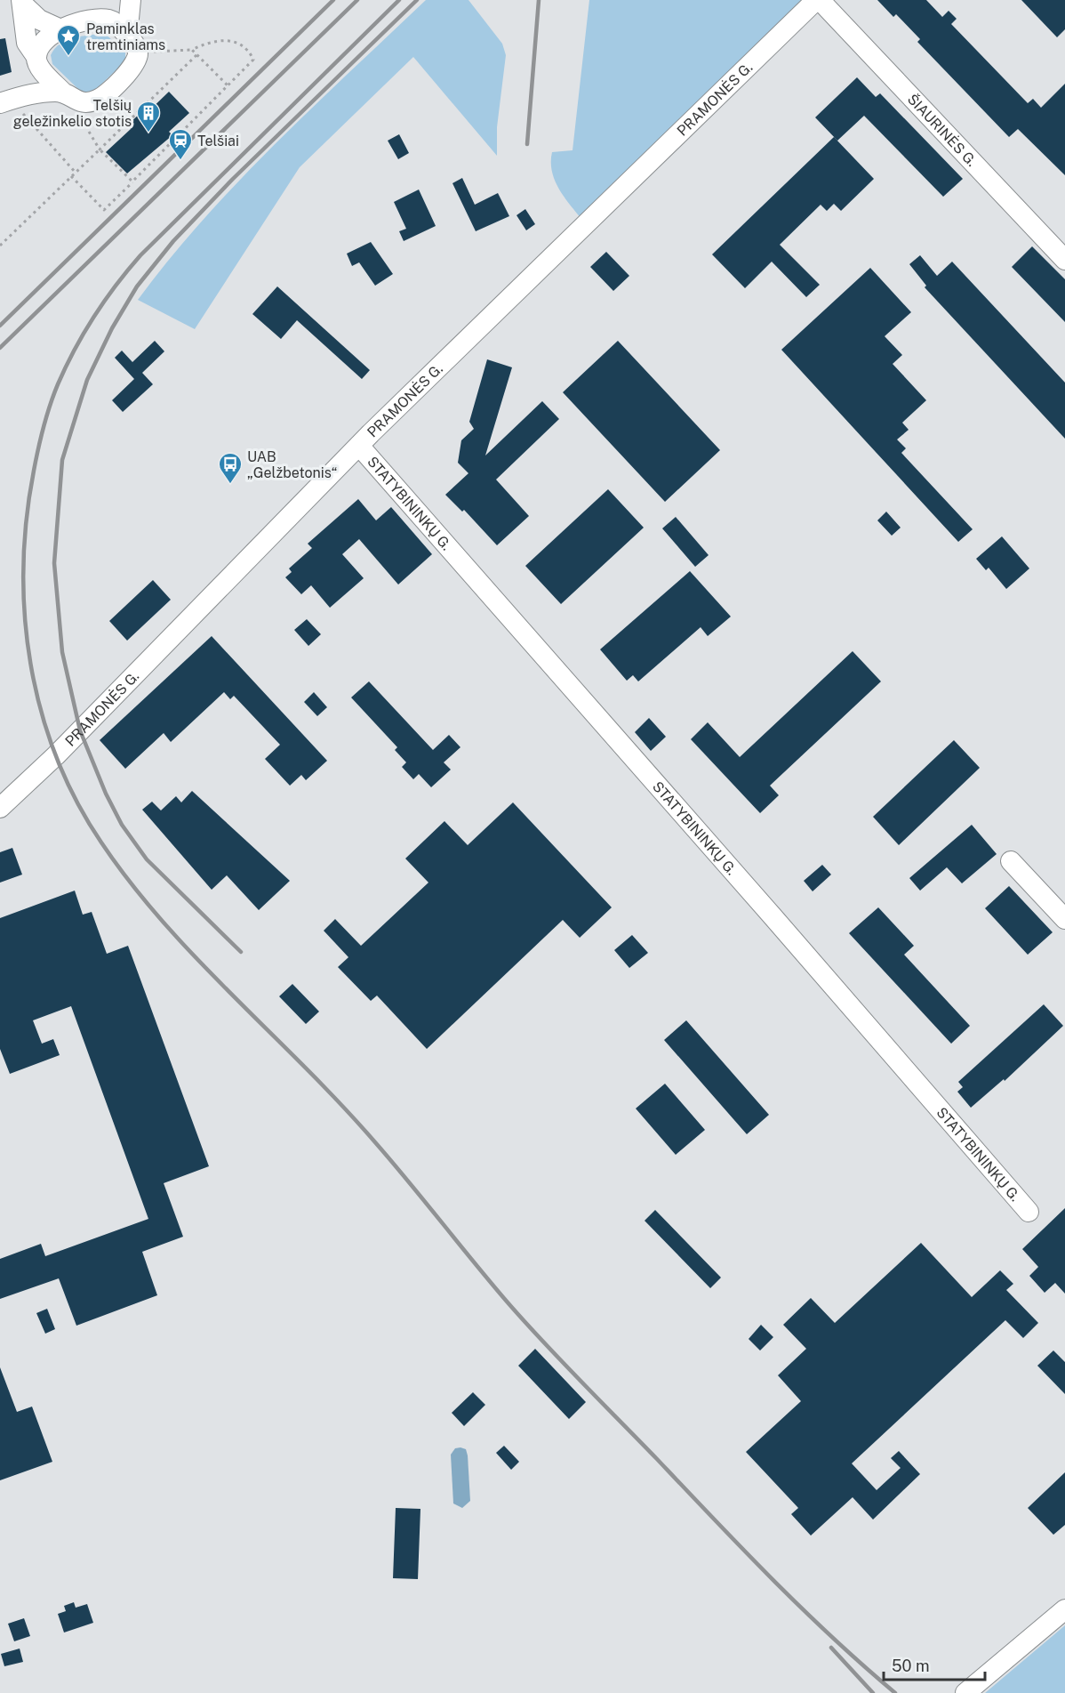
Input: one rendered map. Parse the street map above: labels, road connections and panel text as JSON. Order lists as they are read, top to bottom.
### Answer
{
  "streets": {
    "street": ["PRAMONĖS G.", "ŠIAURINĖS G.", "STATYBININKŲ G."]
  },
  "crossings": [
    ["PRAMONĖS G.", "ŠIAURINĖS G."],
    ["PRAMONĖS G.", "STATYBININKŲ G."]
  ],
  "places": {
    "place": ["Paminklas tremtiniams"],
    "building": ["Telšių geležinkelio stotis"],
    "station": ["Telšiai"],
    "bus stop": ["UAB „Gelžbetonis“"]
  },
  "scale_bar": "50 m"
}
